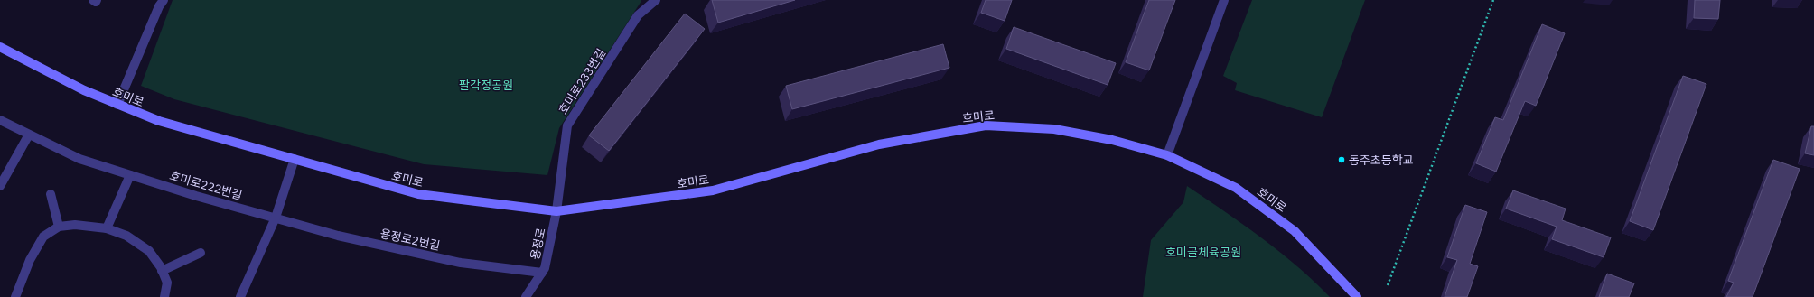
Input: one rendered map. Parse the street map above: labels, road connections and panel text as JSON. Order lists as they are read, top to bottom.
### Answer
{
  "streets": {
    "street": [
      "호미로233번길",
      "호미로",
      "호미로222번길",
      "용정로2번길",
      "용정로"
    ]
  },
  "crossings": [
    ["호미로233번길", "호미로"],
    ["호미로233번길", "용정로"],
    ["호미로", "용정로"],
    ["호미로222번길", "용정로2번길"],
    ["용정로2번길", "용정로"]
  ],
  "parks": ["팔각정공원", "호미골체육공원"],
  "places": ["동주초등학교"]
}
